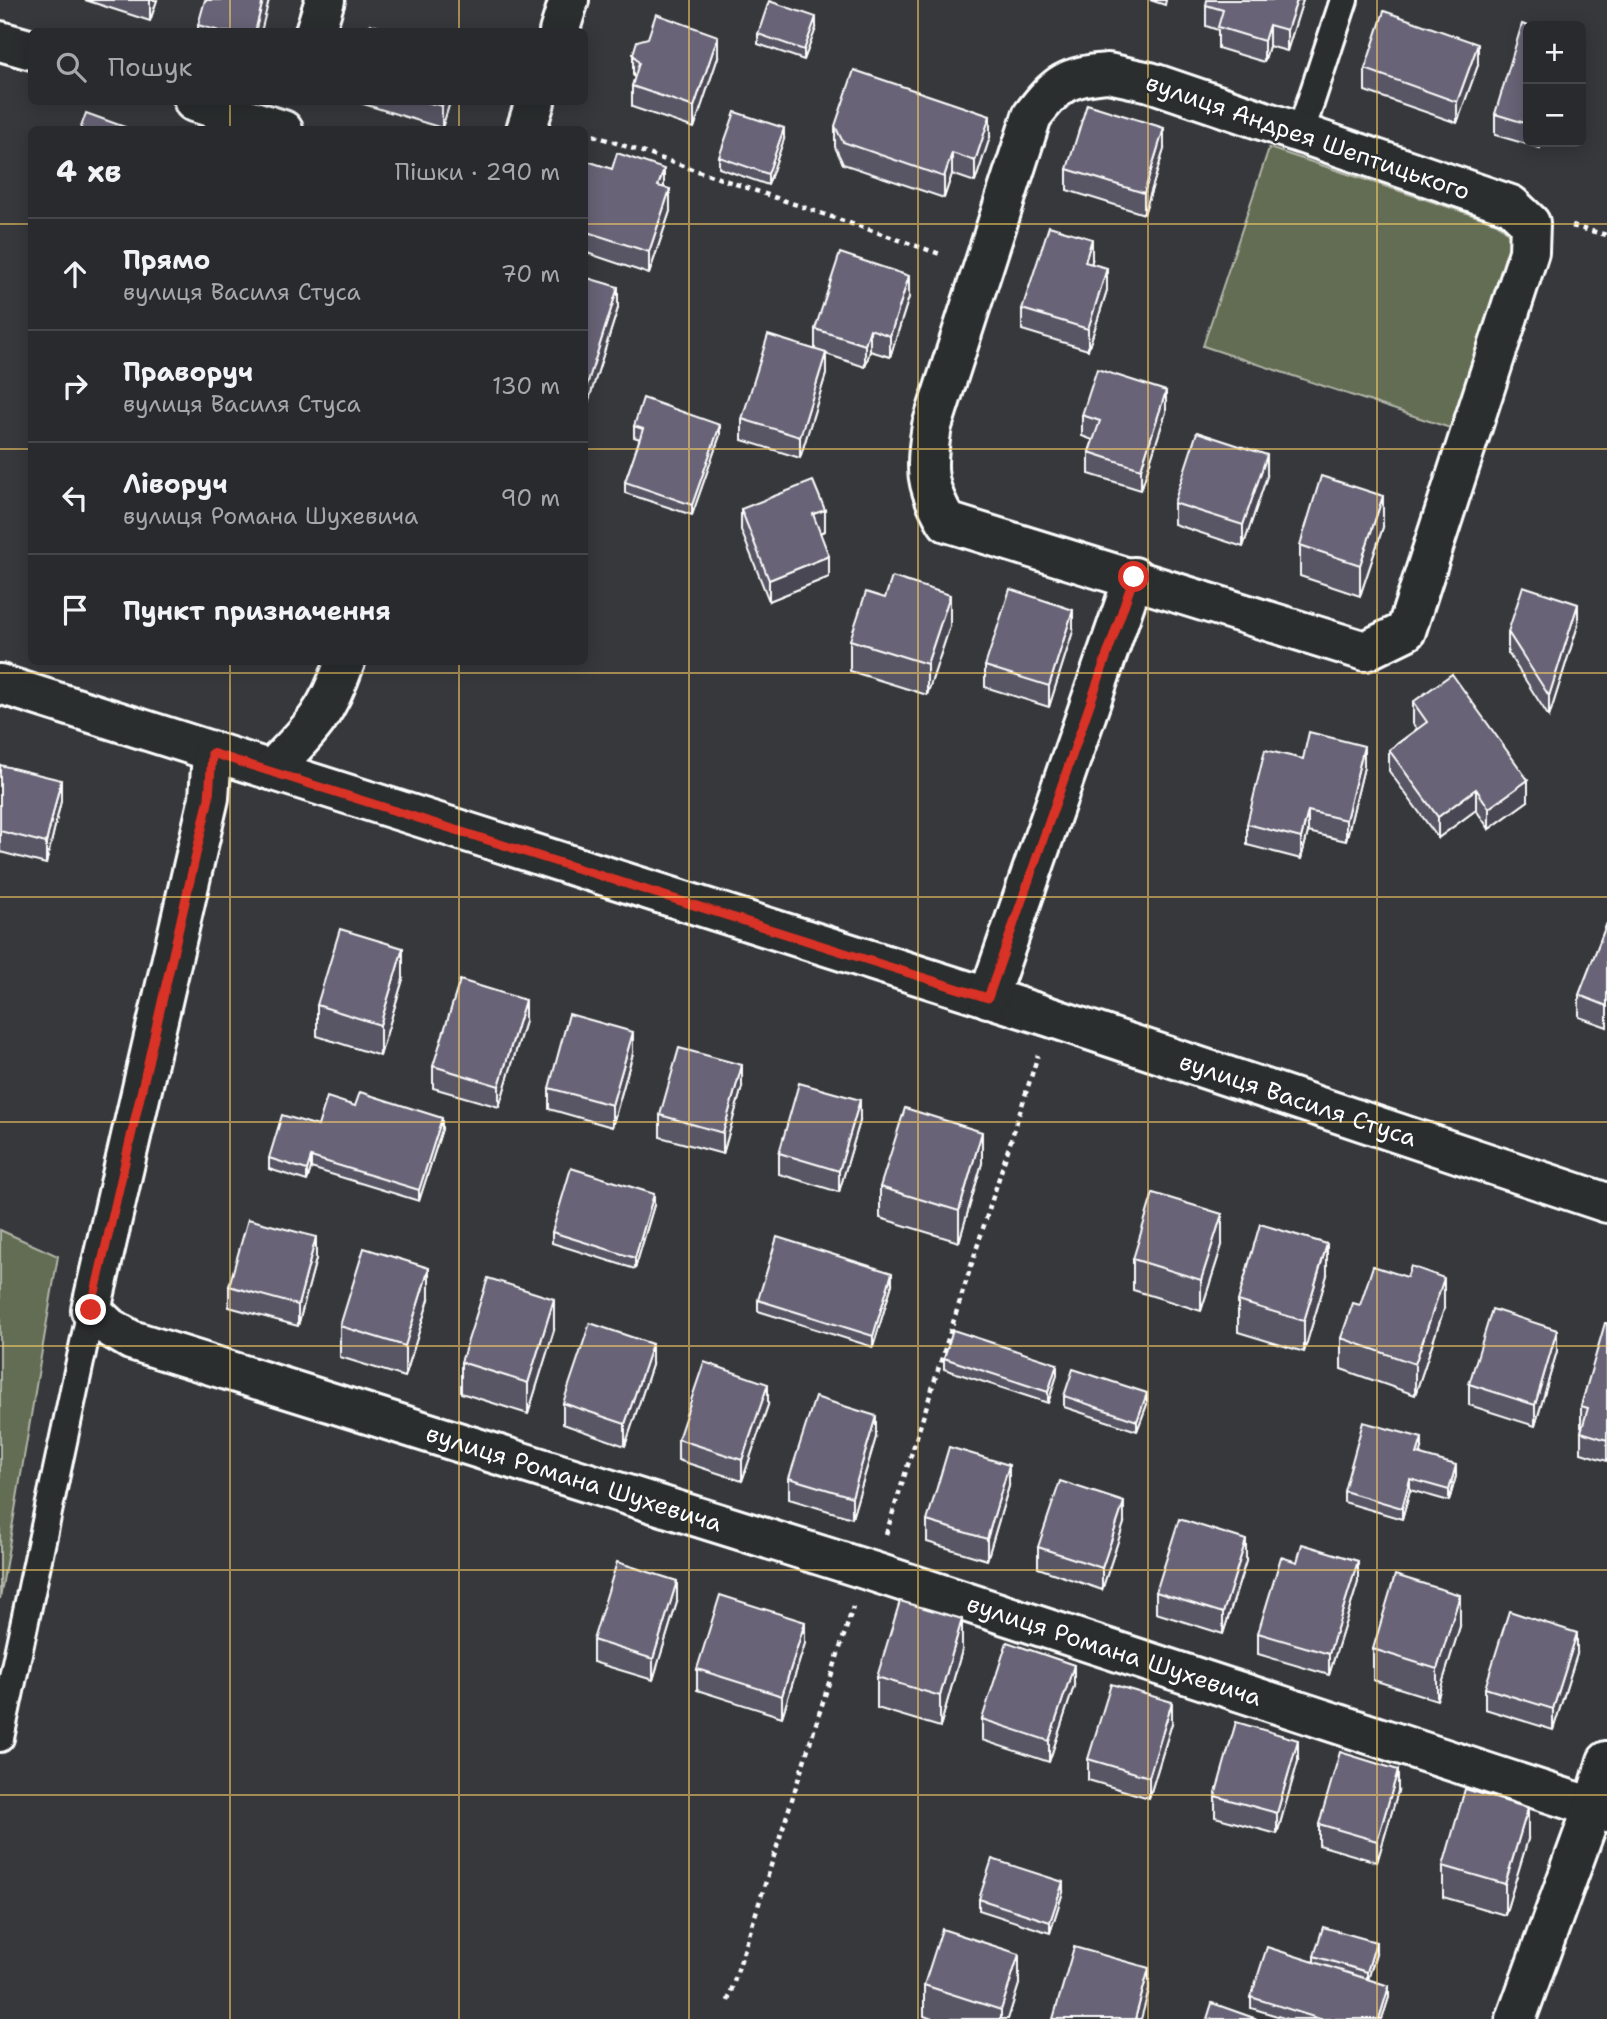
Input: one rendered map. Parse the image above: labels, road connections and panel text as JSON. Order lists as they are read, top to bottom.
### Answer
{
  "streets": {
    "street": ["вулиця Андрея Шептицького", "вулиця Василя Стуса", "вулиця Романа Шухевича"]
  },
  "page": {
    "map_buttons": ["+", "−"],
    "search": "Пошук",
    "heading": ["4 хв", "Пішки · 290 m"],
    "list": [
      ["Прямо", "вулиця Василя Стуса", "70 m"],
      ["Праворуч", "вулиця Василя Стуса", "130 m"],
      ["Ліворуч", "вулиця Романа Шухевича", "90 m"],
      "Пункт призначення"
    ]
  }
}
